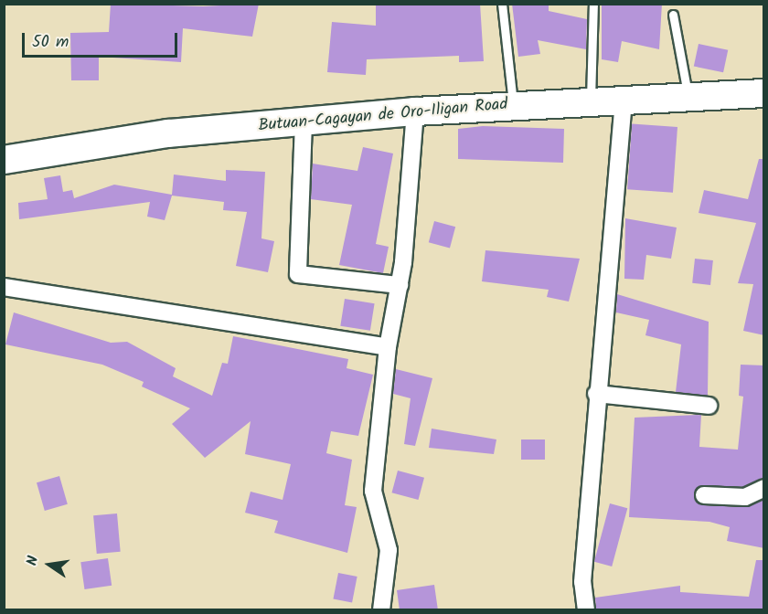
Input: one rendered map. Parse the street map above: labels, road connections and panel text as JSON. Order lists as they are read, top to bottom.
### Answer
{
  "streets": {
    "highway": ["Butuan-Cagayan de Oro-Iligan Road"]
  },
  "scale_bar": "50 m",
  "north": "left"
}
